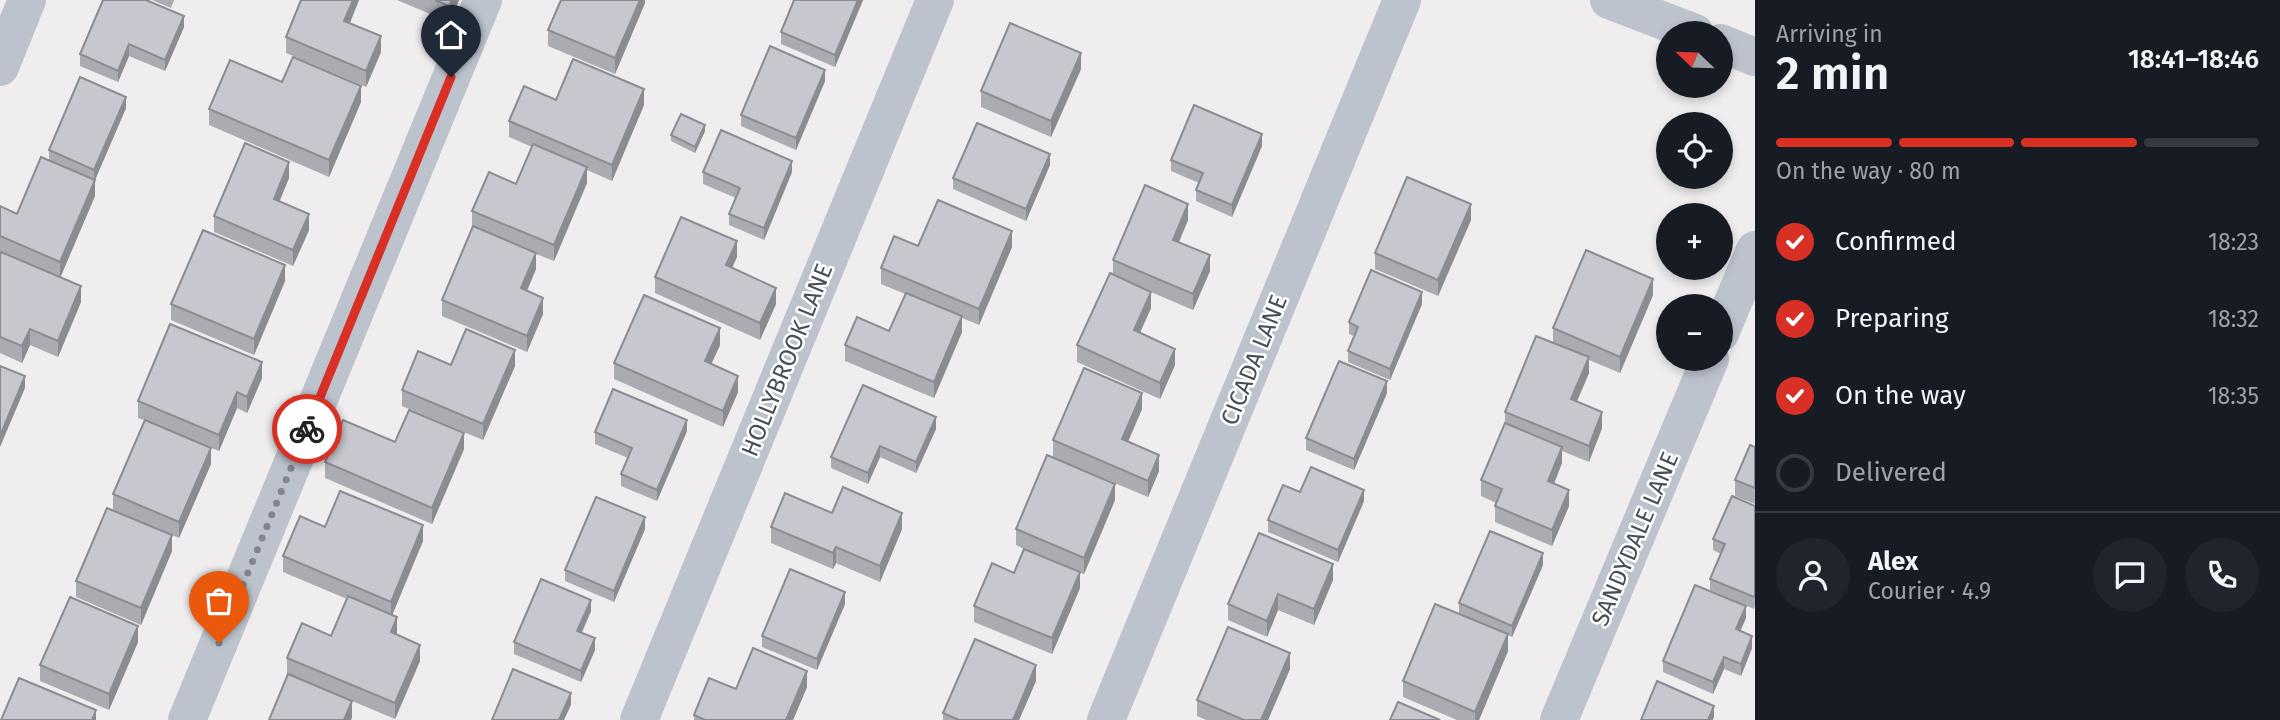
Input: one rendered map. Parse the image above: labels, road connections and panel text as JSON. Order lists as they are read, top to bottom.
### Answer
{
  "streets": {
    "street": ["HOLLYBROOK LANE", "CICADA LANE", "SANDYDALE LANE"]
  },
  "north": "top left",
  "page": {
    "heading": ["2 min", "Arriving in", "18:41–18:46"],
    "panel": ["Alex", "Courier · 4.9"],
    "map_buttons": ["+", "−"],
    "bar": "On the way · 80 m",
    "list": [
      ["Confirmed", "18:23"],
      ["Preparing", "18:32"],
      ["On the way", "18:35"],
      "Delivered"
    ]
  }
}
